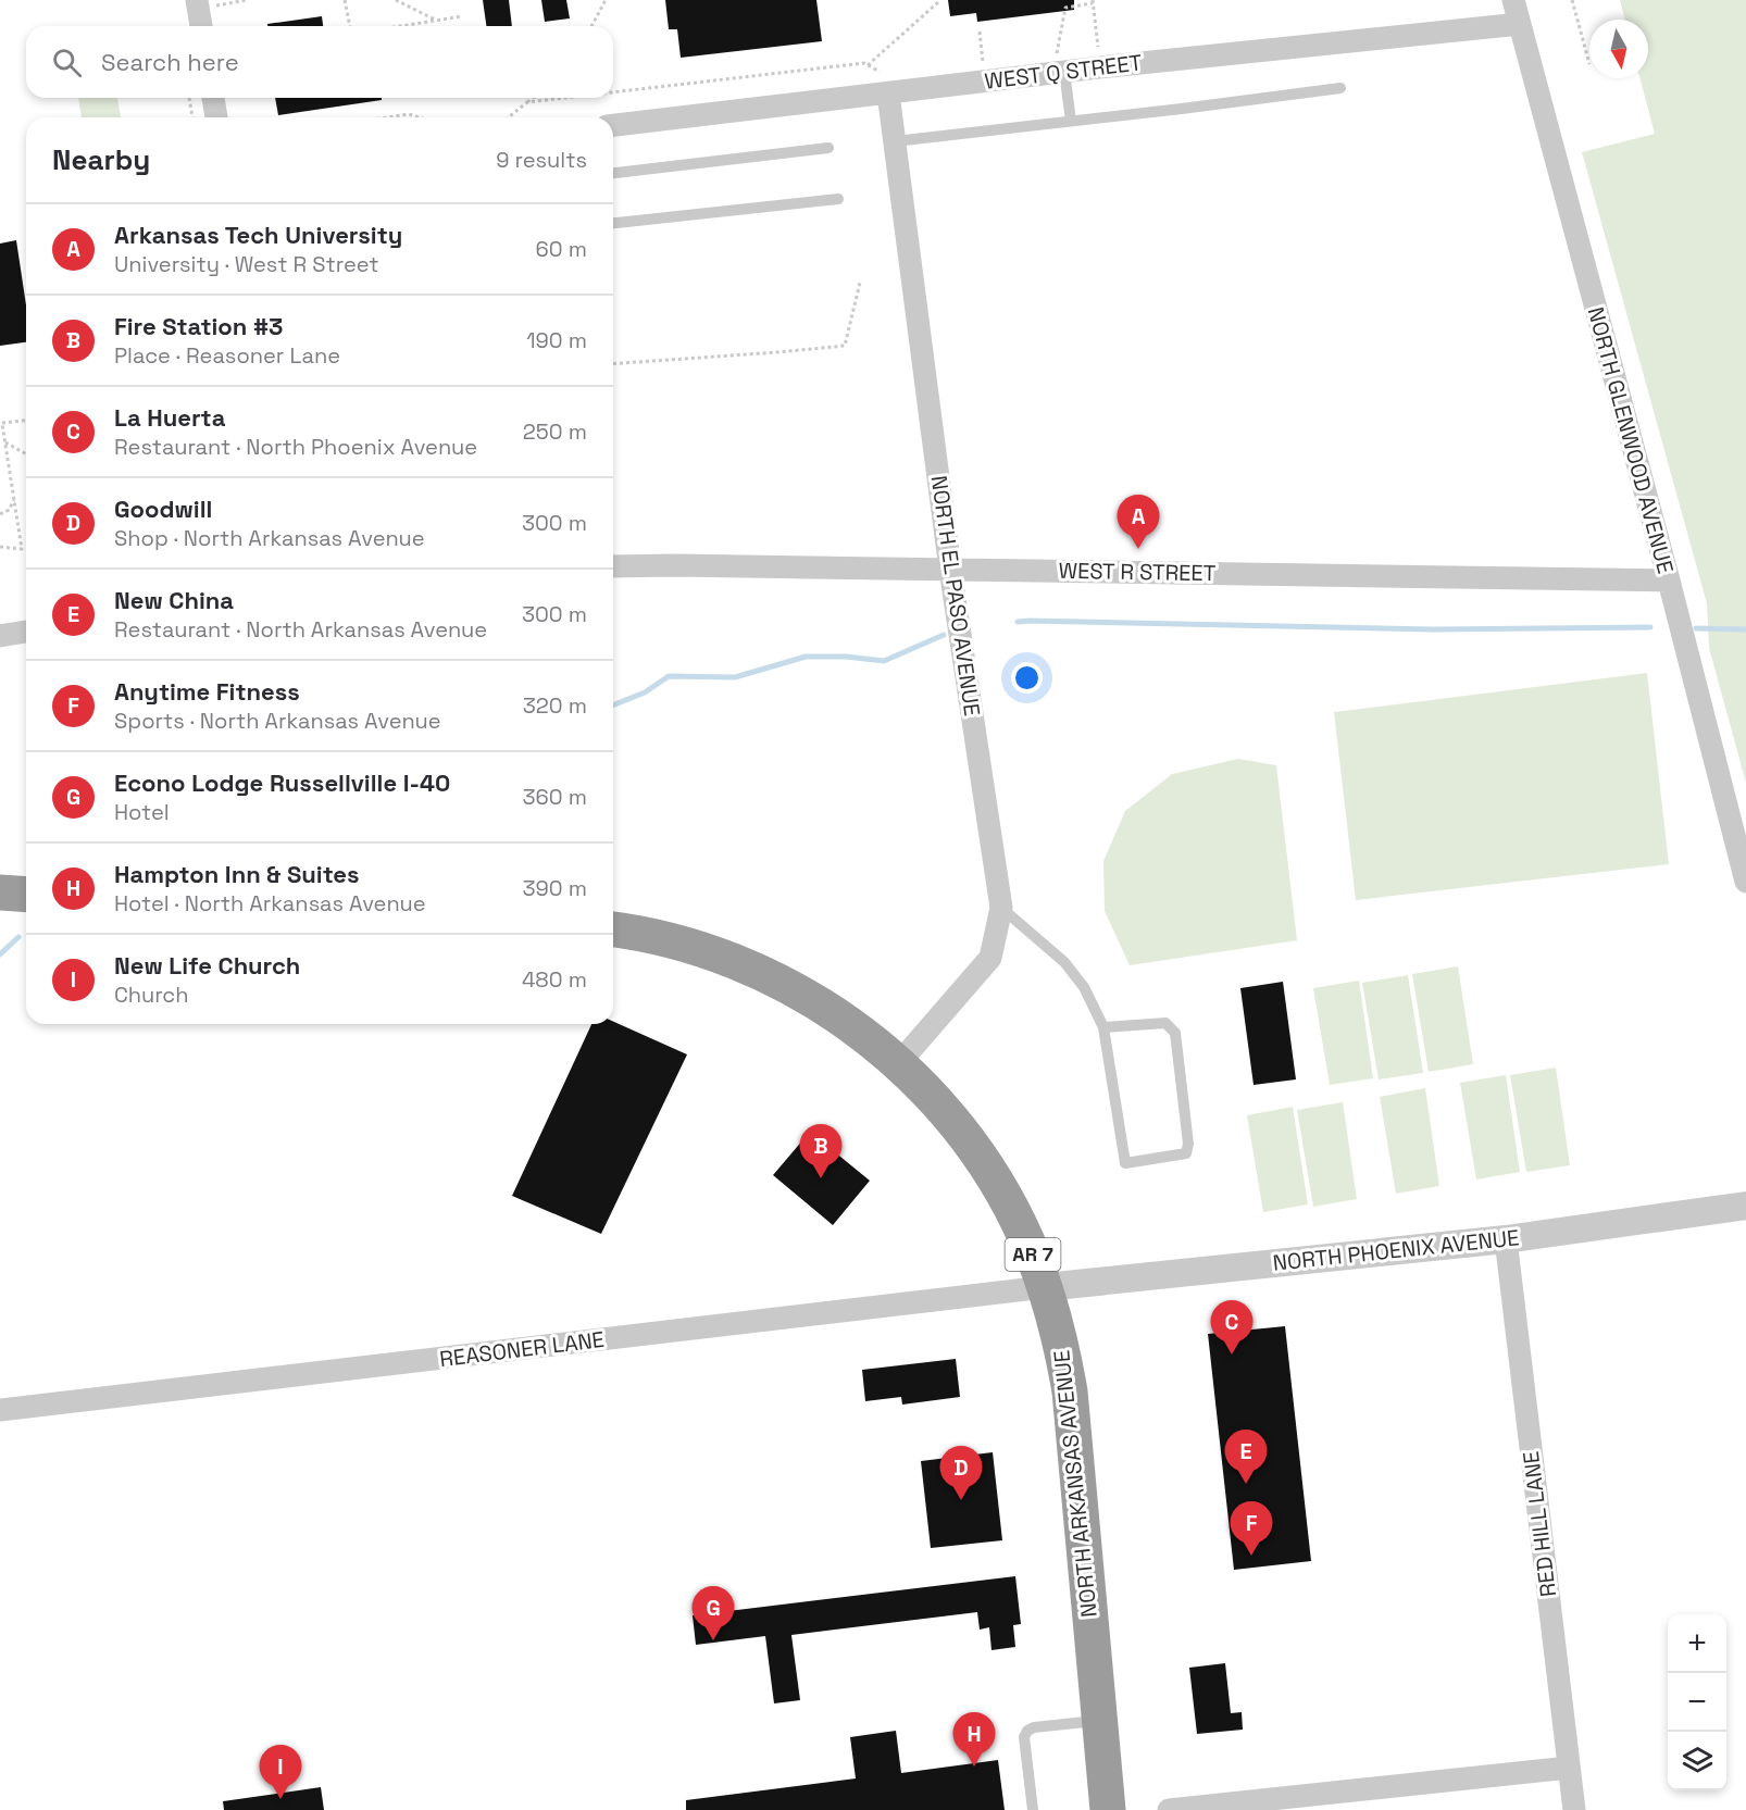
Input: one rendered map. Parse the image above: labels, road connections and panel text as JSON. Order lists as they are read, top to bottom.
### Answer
{
  "streets": {
    "highway": ["AR 7", "NORTH ARKANSAS AVENUE"],
    "street": [
      "WEST Q STREET",
      "NORTH GLENWOOD AVENUE",
      "WEST R STREET",
      "NORTH EL PASO AVENUE",
      "NORTH PHOENIX AVENUE",
      "REASONER LANE",
      "RED HILL LANE"
    ]
  },
  "crossings": [
    ["WEST Q STREET", "NORTH GLENWOOD AVENUE"],
    ["WEST Q STREET", "NORTH EL PASO AVENUE"],
    ["NORTH GLENWOOD AVENUE", "WEST R STREET"],
    ["WEST R STREET", "NORTH EL PASO AVENUE"],
    ["NORTH EL PASO AVENUE", "NORTH ARKANSAS AVENUE"],
    ["NORTH PHOENIX AVENUE", "REASONER LANE"],
    ["NORTH PHOENIX AVENUE", "NORTH ARKANSAS AVENUE"],
    ["NORTH PHOENIX AVENUE", "RED HILL LANE"],
    ["REASONER LANE", "NORTH ARKANSAS AVENUE"]
  ],
  "north": "bottom",
  "page": {
    "search": "Search here",
    "heading": ["Nearby", "9 results"],
    "list": [
      {
        "mark": "A",
        "name": "Arkansas Tech University",
        "note": "University · West R Street",
        "value": "60 m"
      },
      {
        "mark": "B",
        "name": "Fire Station #3",
        "note": "Place · Reasoner Lane",
        "value": "190 m"
      },
      {
        "mark": "C",
        "name": "La Huerta",
        "note": "Restaurant · North Phoenix Avenue",
        "value": "250 m"
      },
      {
        "mark": "D",
        "name": "Goodwill",
        "note": "Shop · North Arkansas Avenue",
        "value": "300 m"
      },
      {
        "mark": "E",
        "name": "New China",
        "note": "Restaurant · North Arkansas Avenue",
        "value": "300 m"
      },
      {
        "mark": "F",
        "name": "Anytime Fitness",
        "note": "Sports · North Arkansas Avenue",
        "value": "320 m"
      },
      {
        "mark": "G",
        "name": "Econo Lodge Russellville I-40",
        "note": "Hotel",
        "value": "360 m"
      },
      {
        "mark": "H",
        "name": "Hampton Inn & Suites",
        "note": "Hotel · North Arkansas Avenue",
        "value": "390 m"
      },
      {
        "mark": "I",
        "name": "New Life Church",
        "note": "Church",
        "value": "480 m"
      }
    ],
    "pins": [
      "A",
      "B",
      "C",
      "E",
      "D",
      "F",
      "G",
      "H",
      "I"
    ],
    "map_buttons": ["+", "−"]
  }
}
